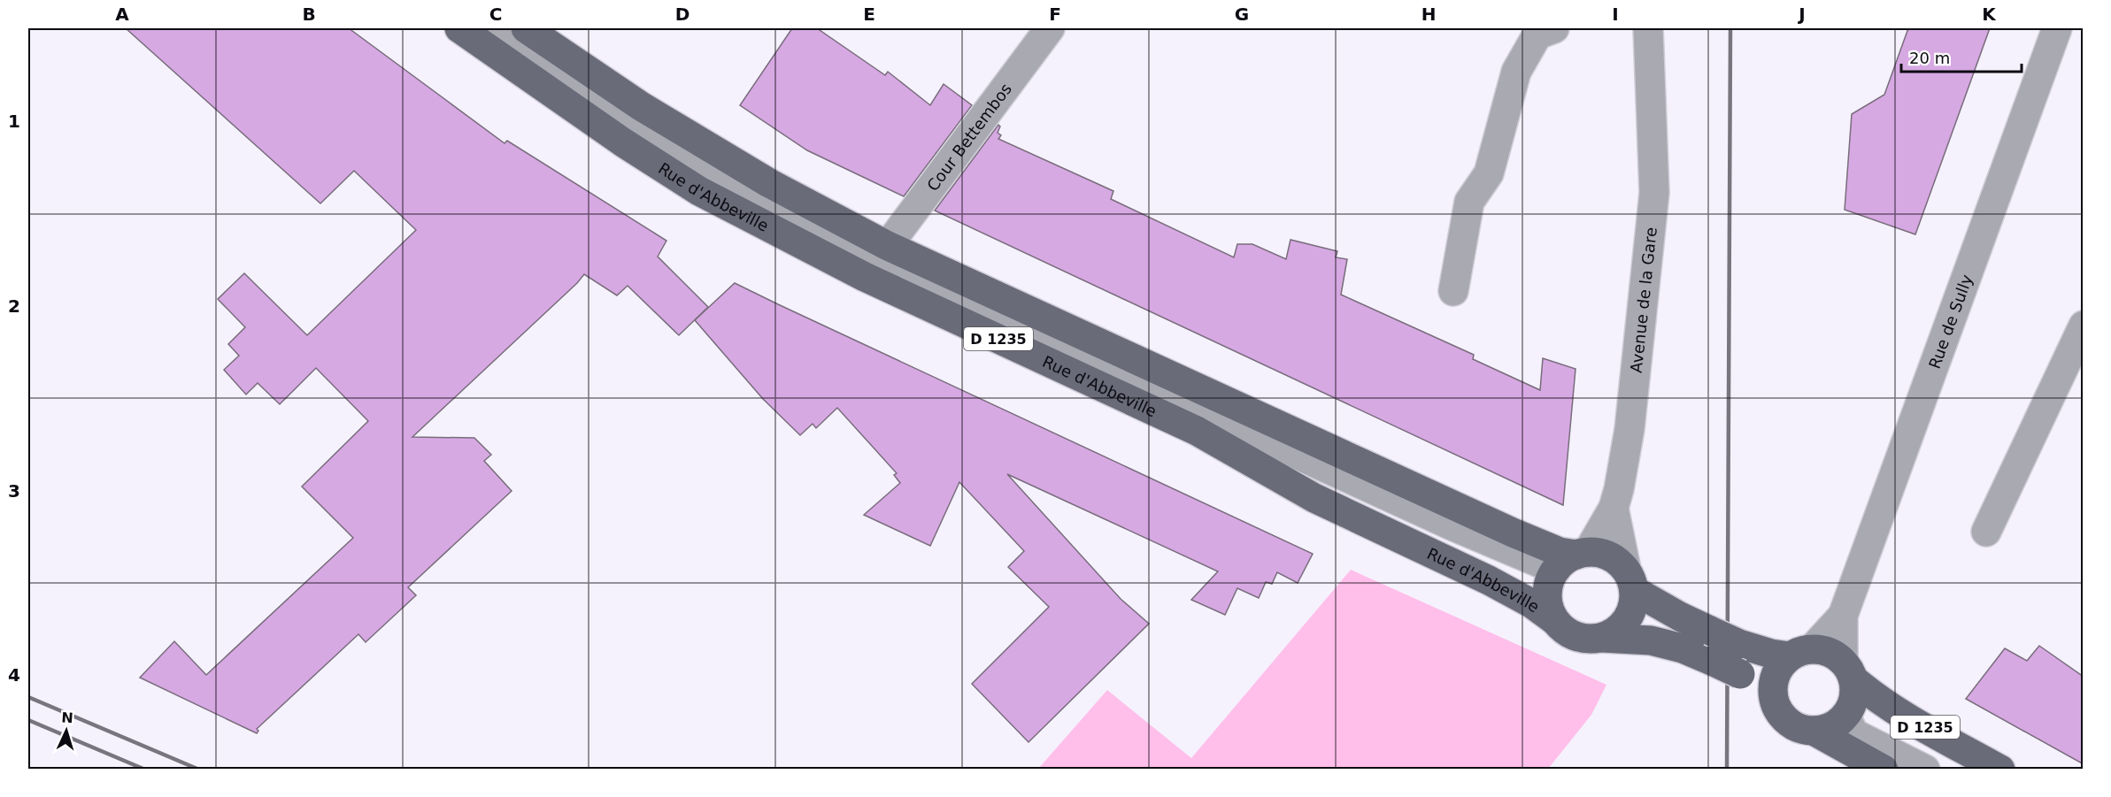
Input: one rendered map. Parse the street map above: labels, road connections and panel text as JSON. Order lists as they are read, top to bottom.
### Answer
{
  "streets": {
    "main road": ["Rue d'Abbeville", "D 1235"],
    "street": ["Cour Bettembos", "Avenue de la Gare", "Rue de Sully"]
  },
  "crossings": [
    ["Cour Bettembos", "Rue d'Abbeville"],
    ["Rue d'Abbeville", "Avenue de la Gare"],
    ["Rue de Sully", "D 1235"]
  ],
  "scale_bar": "20 m",
  "north": "top",
  "grid": {
    "columns": [
      "A",
      "B",
      "C",
      "D",
      "E",
      "F",
      "G",
      "H",
      "I",
      "J",
      "K"
    ],
    "rows": [
      "1",
      "2",
      "3",
      "4"
    ]
  }
}
